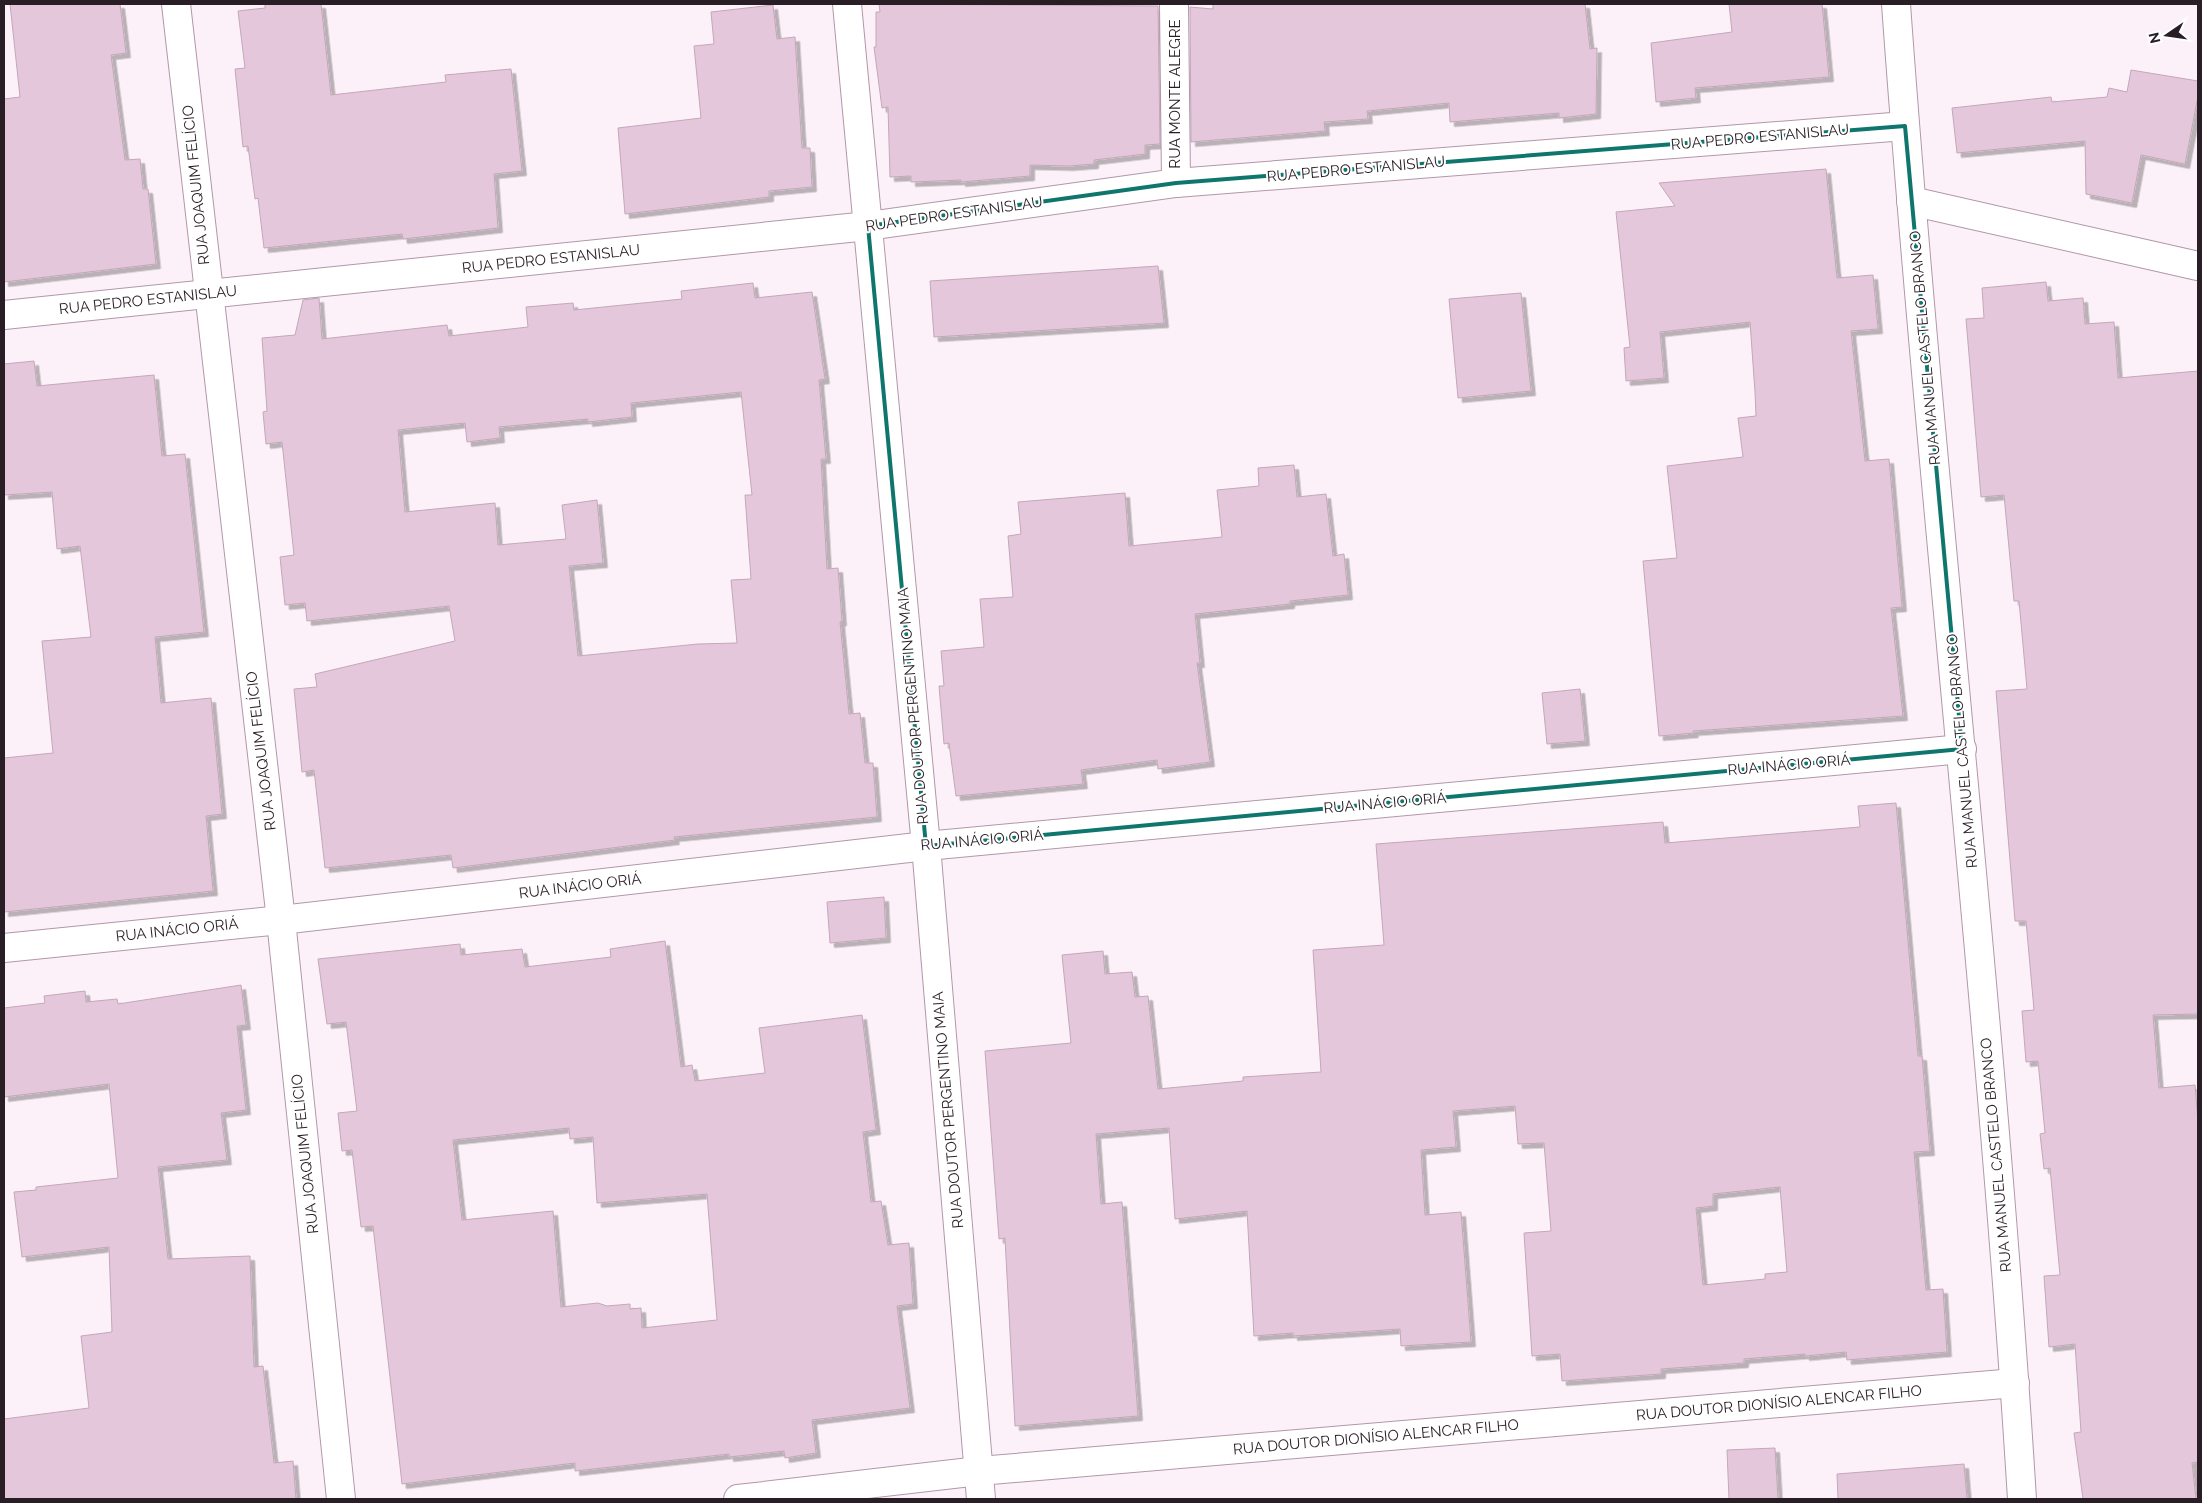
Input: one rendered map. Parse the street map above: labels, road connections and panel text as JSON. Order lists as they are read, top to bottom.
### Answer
{
  "streets": {
    "street": [
      "RUA MONTE ALEGRE",
      "RUA PEDRO ESTANISLAU",
      "RUA JOAQUIM FELÍCIO",
      "RUA MANUEL CASTELO BRANCO",
      "RUA DOUTOR PERGENTINO MAIA",
      "RUA INÁCIO ORIÁ",
      "RUA DOUTOR DIONÍSIO ALENCAR FILHO"
    ]
  },
  "crossings": [
    ["RUA MONTE ALEGRE", "RUA PEDRO ESTANISLAU"],
    ["RUA PEDRO ESTANISLAU", "RUA JOAQUIM FELÍCIO"],
    ["RUA PEDRO ESTANISLAU", "RUA MANUEL CASTELO BRANCO"],
    ["RUA PEDRO ESTANISLAU", "RUA DOUTOR PERGENTINO MAIA"],
    ["RUA JOAQUIM FELÍCIO", "RUA INÁCIO ORIÁ"],
    ["RUA MANUEL CASTELO BRANCO", "RUA INÁCIO ORIÁ"],
    ["RUA MANUEL CASTELO BRANCO", "RUA DOUTOR DIONÍSIO ALENCAR FILHO"],
    ["RUA DOUTOR PERGENTINO MAIA", "RUA INÁCIO ORIÁ"],
    ["RUA DOUTOR PERGENTINO MAIA", "RUA DOUTOR DIONÍSIO ALENCAR FILHO"]
  ],
  "north": "left"
}
